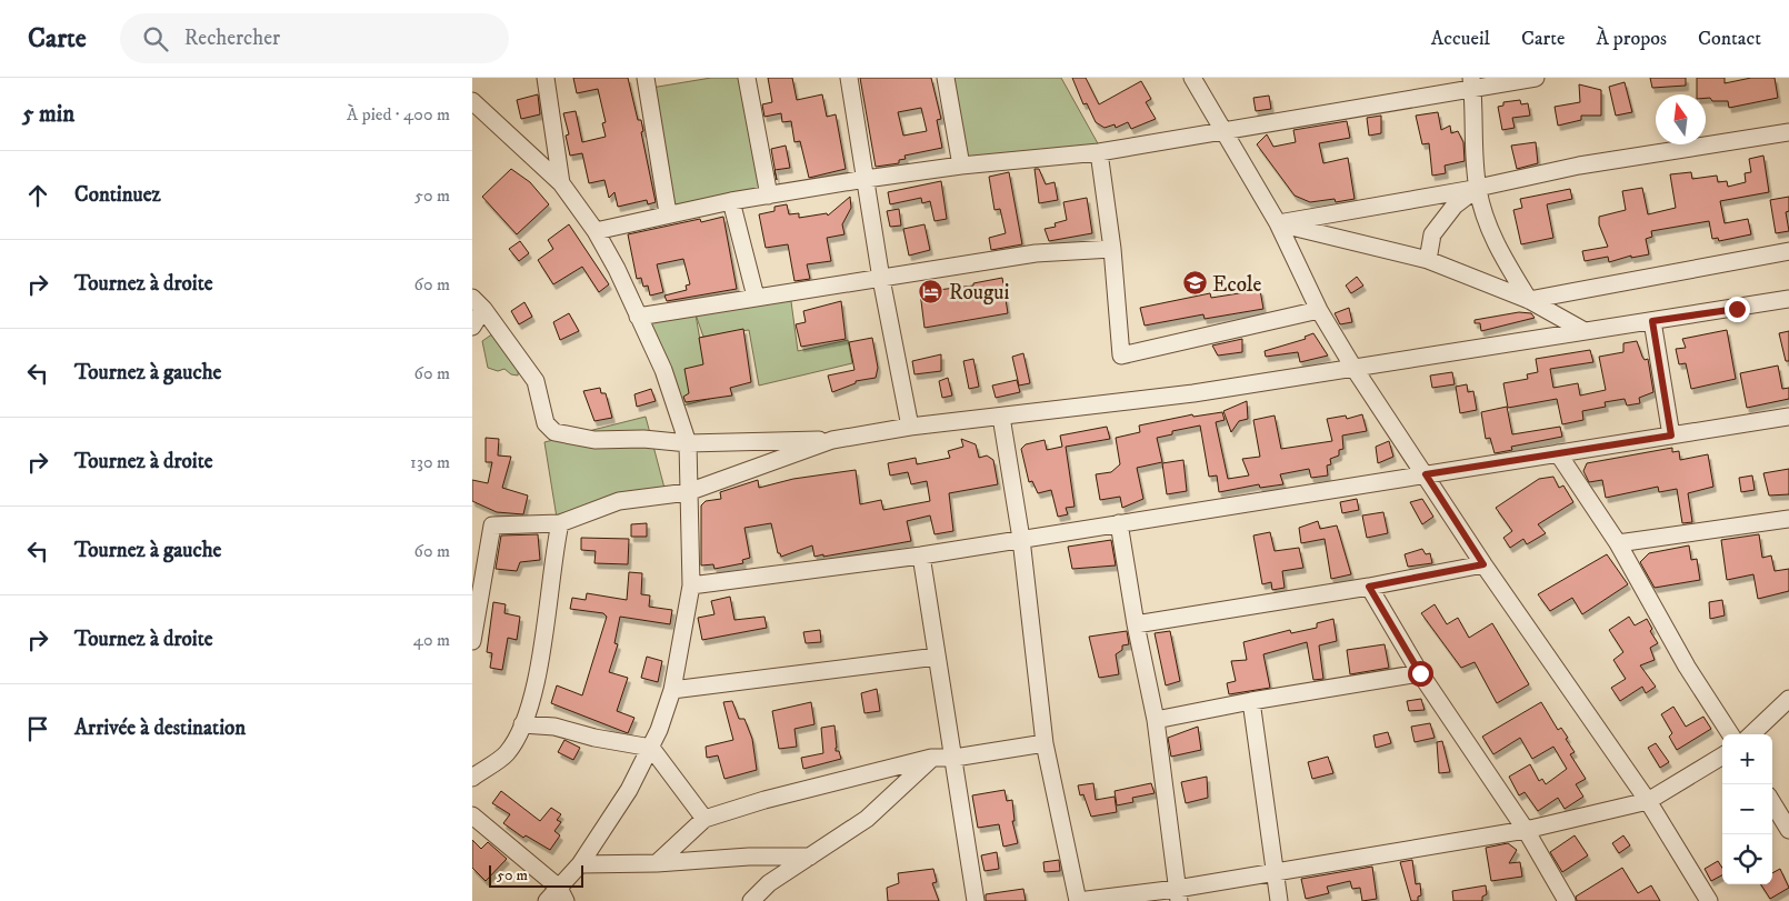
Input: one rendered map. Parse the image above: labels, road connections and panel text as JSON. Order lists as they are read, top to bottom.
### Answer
{
  "places": {
    "school or university": ["Ecole"],
    "hotel": ["Rougui"]
  },
  "scale_bar": "50 m",
  "north": "top",
  "page": {
    "header": "Carte",
    "search": "Rechercher",
    "nav": [
      "Accueil",
      "Carte",
      "À propos",
      "Contact"
    ],
    "heading": ["5 min", "À pied · 400 m"],
    "list": [
      ["Continuez", "50 m"],
      ["Tournez à droite", "60 m"],
      ["Tournez à gauche", "60 m"],
      ["Tournez à droite", "130 m"],
      ["Tournez à gauche", "60 m"],
      ["Tournez à droite", "40 m"],
      "Arrivée à destination"
    ],
    "map_buttons": ["+", "−"],
    "scale": "50 m"
  }
}
